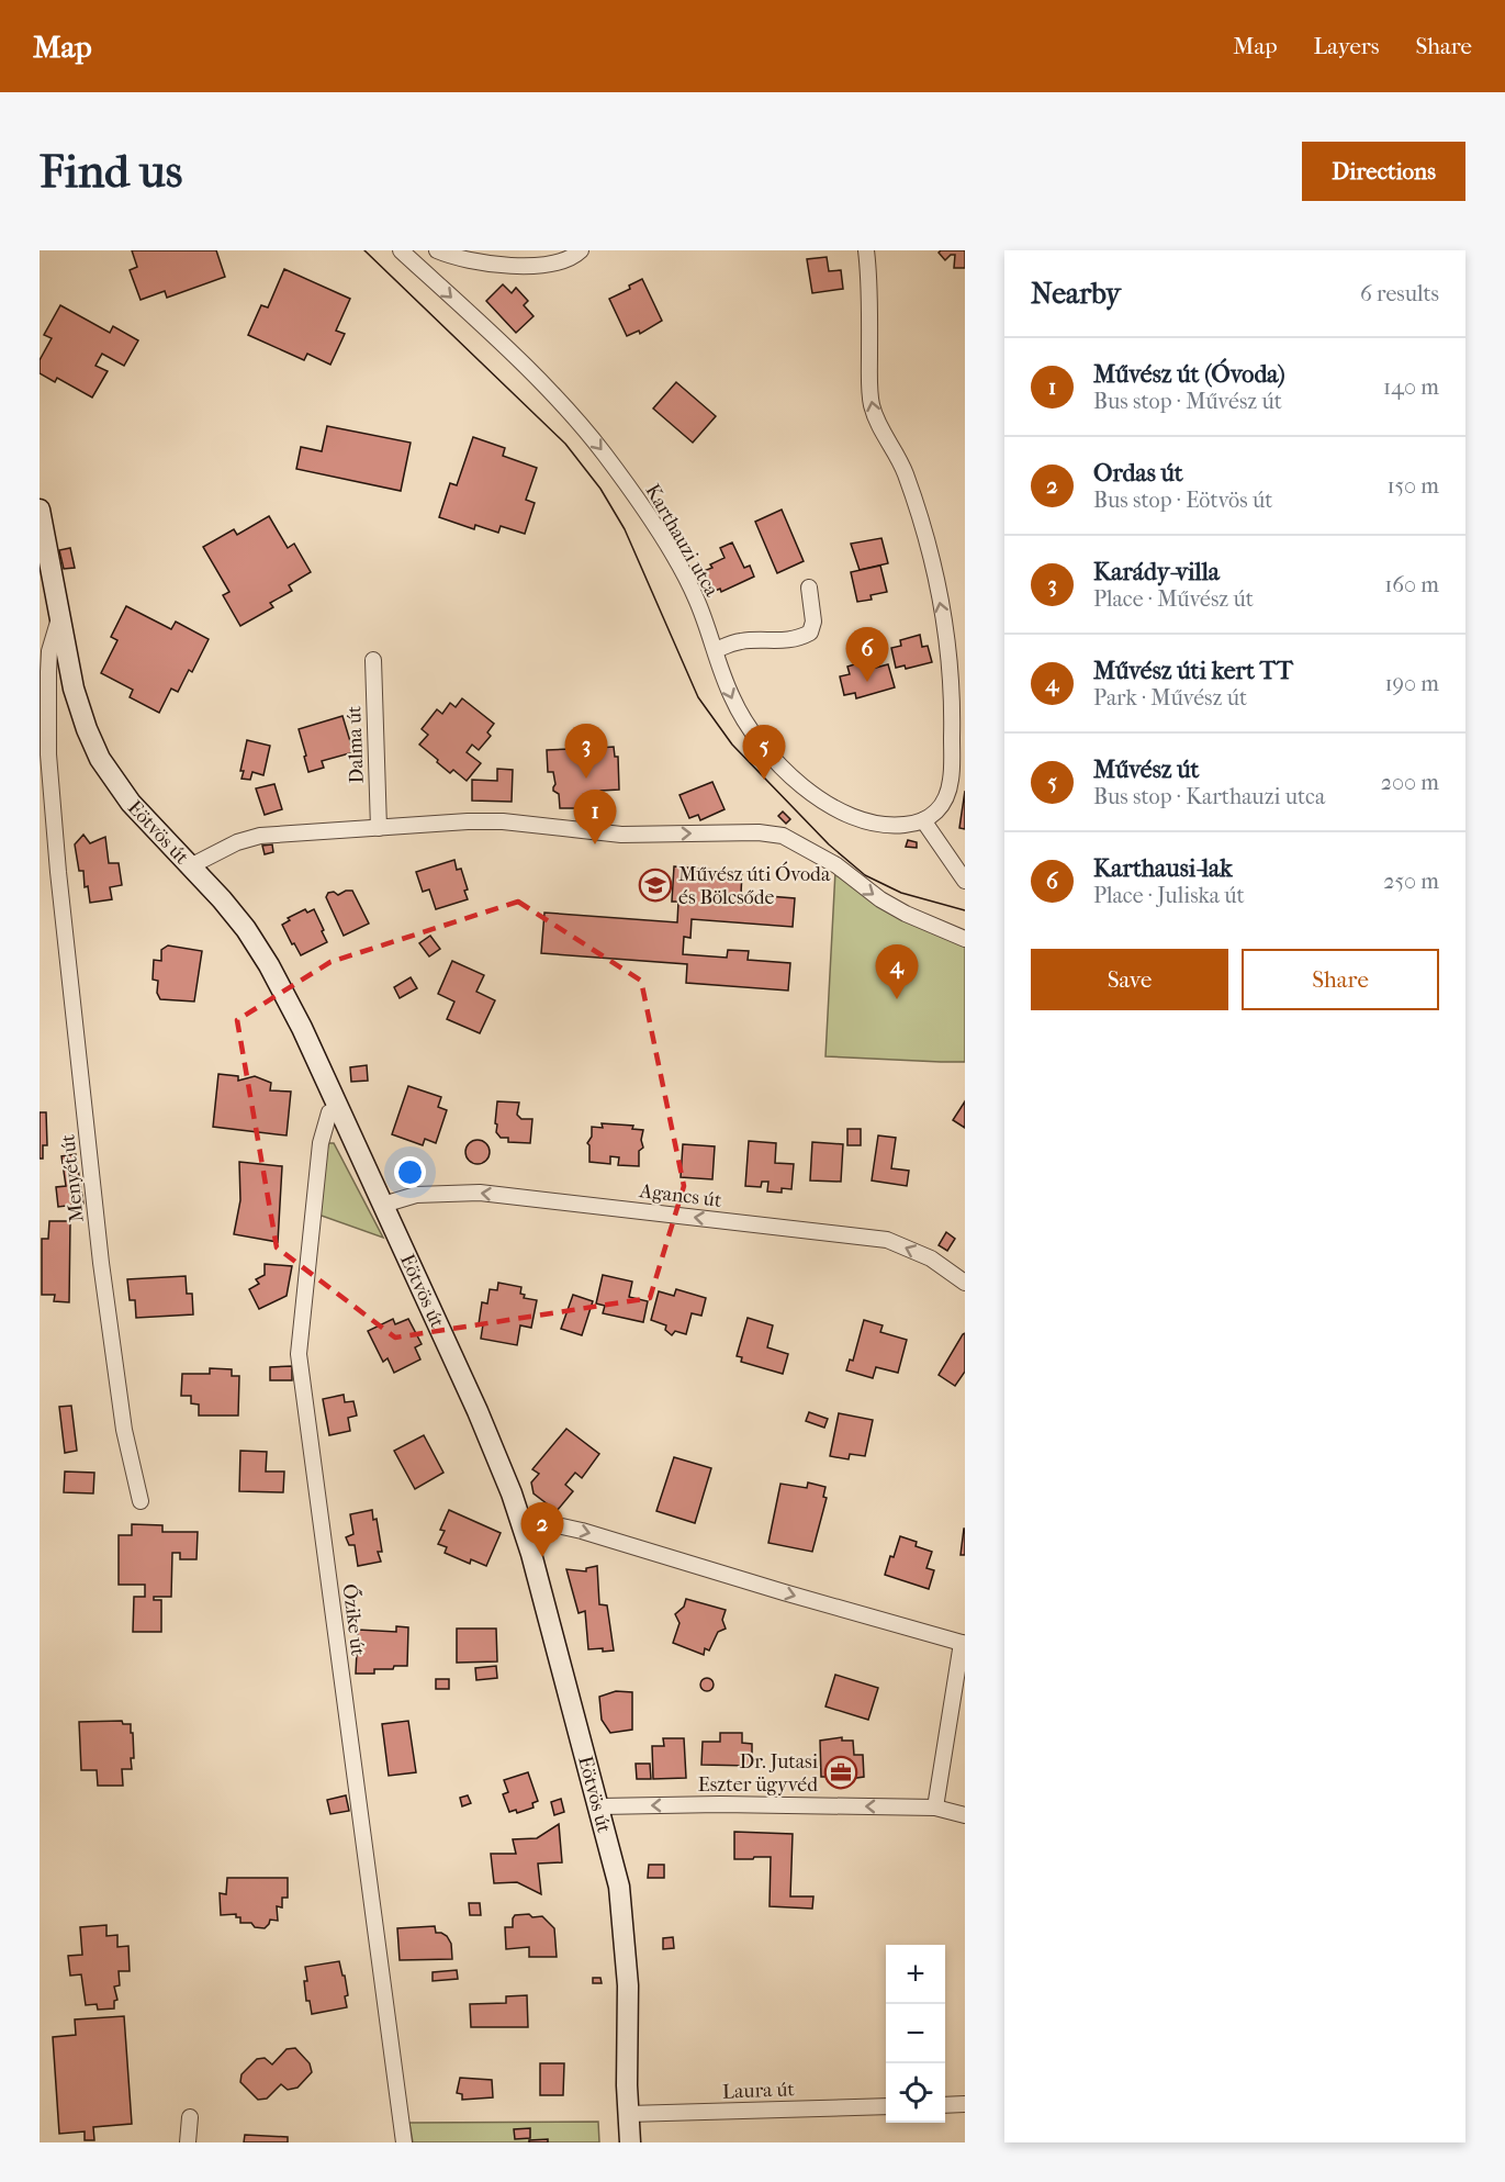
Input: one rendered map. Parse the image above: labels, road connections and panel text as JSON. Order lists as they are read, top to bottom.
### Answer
{
  "streets": {
    "street": [
      "Karthauzi utca",
      "Dalma út",
      "Eötvös út",
      "Menyét út",
      "Agancs út",
      "Őzike út",
      "Laura út"
    ]
  },
  "crossings": [
    ["Eötvös út", "Menyét út"],
    ["Eötvös út", "Agancs út"],
    ["Eötvös út", "Őzike út"],
    ["Eötvös út", "Laura út"]
  ],
  "one_way": ["Karthauzi utca", "Agancs út"],
  "places": {
    "school or university": ["Művész úti Óvoda és Bölcsőde"],
    "office": ["Dr. Jutasi Eszter ügyvéd"]
  },
  "page": {
    "header": "Map",
    "nav": ["Map", "Layers", "Share"],
    "buttons": [
      "Directions",
      ["Save", "Share"]
    ],
    "title": "Find us",
    "heading": ["Nearby", "6 results"],
    "list": [
      {
        "mark": "1",
        "name": "Művész út (Óvoda)",
        "note": "Bus stop · Művész út",
        "value": "140 m"
      },
      {
        "mark": "2",
        "name": "Ordas út",
        "note": "Bus stop · Eötvös út",
        "value": "150 m"
      },
      {
        "mark": "3",
        "name": "Karády-villa",
        "note": "Place · Művész út",
        "value": "160 m"
      },
      {
        "mark": "4",
        "name": "Művész úti kert TT",
        "note": "Park · Művész út",
        "value": "190 m"
      },
      {
        "mark": "5",
        "name": "Művész út",
        "note": "Bus stop · Karthauzi utca",
        "value": "200 m"
      },
      {
        "mark": "6",
        "name": "Karthausi-lak",
        "note": "Place · Juliska út",
        "value": "250 m"
      }
    ],
    "pins": [
      "6",
      "3",
      "5",
      "1",
      "4",
      "2"
    ],
    "map_buttons": ["+", "−"]
  }
}
